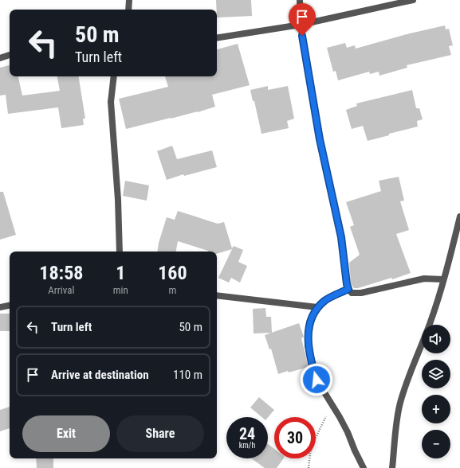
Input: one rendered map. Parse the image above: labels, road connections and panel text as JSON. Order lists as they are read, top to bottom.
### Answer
{
  "page": {
    "turn": ["50 m", "Turn left"],
    "eta": [
      "18:58",
      "Arrival",
      "1",
      "min",
      "160",
      "m"
    ],
    "list": [
      {
        "name": "Turn left",
        "value": "50 m"
      },
      {
        "name": "Arrive at destination",
        "value": "110 m"
      }
    ],
    "map_buttons": ["+", "−"],
    "buttons": ["Exit", "Share"],
    "speed": "24 km/h",
    "limit": "30"
  }
}
